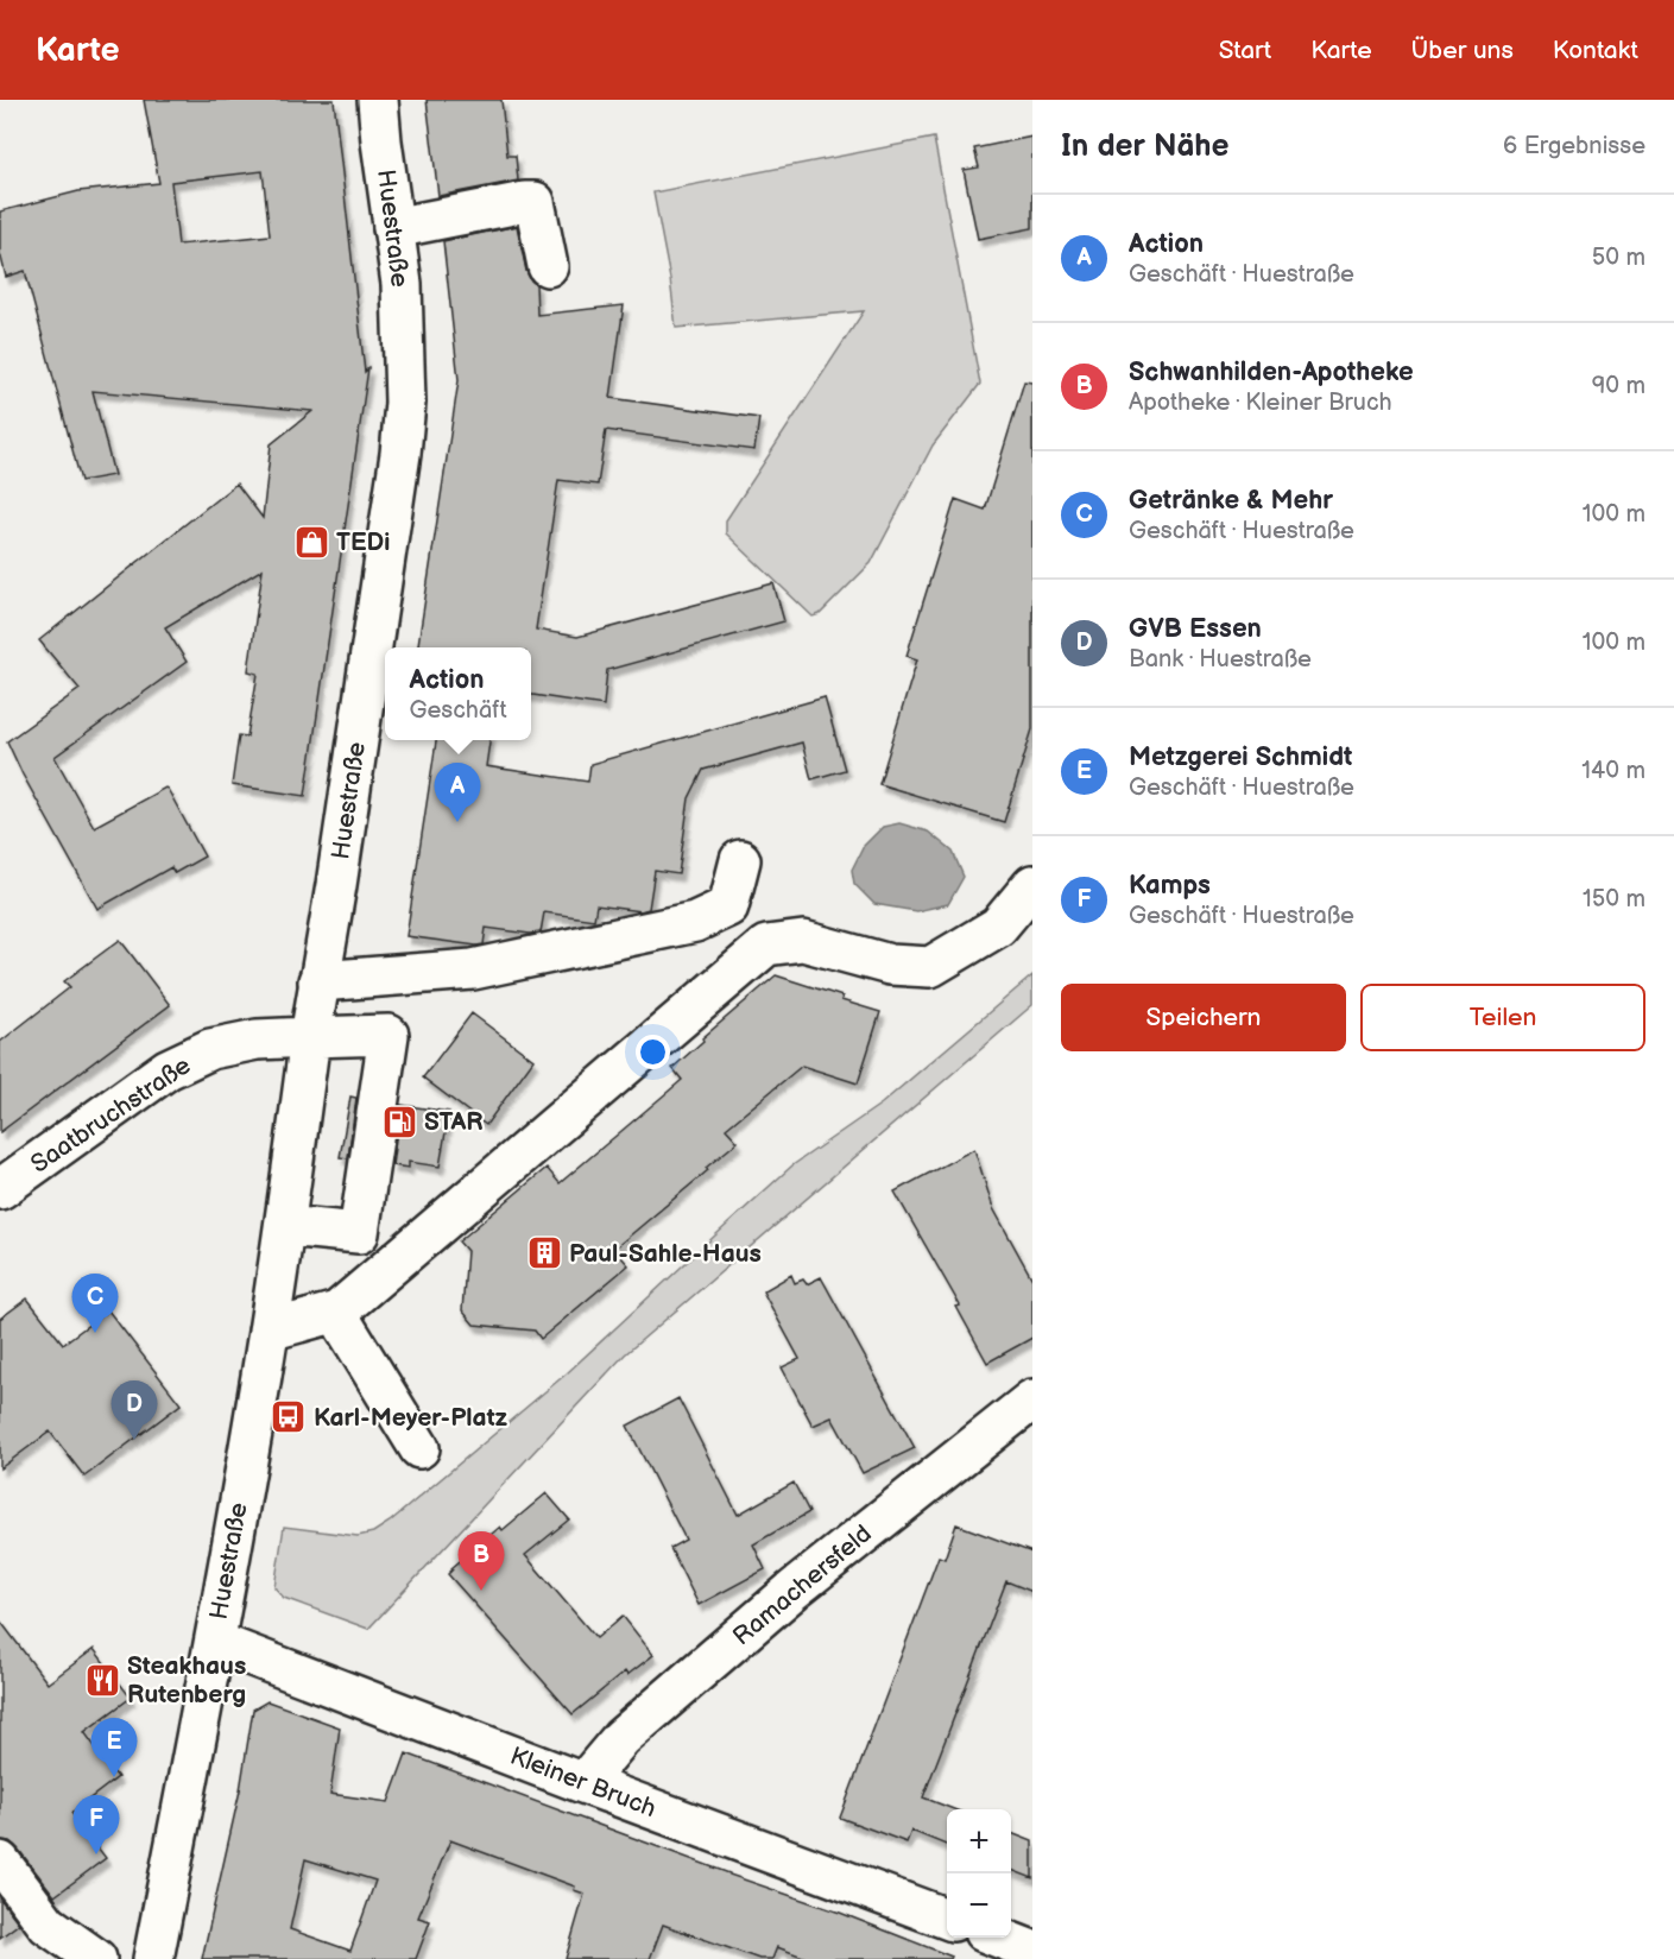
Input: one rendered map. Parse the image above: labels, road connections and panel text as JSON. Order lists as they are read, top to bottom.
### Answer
{
  "streets": {
    "street": [
      "Huestraße",
      "Saatbruchstraße",
      "Ramachersfeld",
      "Kleiner Bruch"
    ]
  },
  "crossings": [
    ["Huestraße", "Saatbruchstraße"],
    ["Huestraße", "Kleiner Bruch"],
    ["Ramachersfeld", "Kleiner Bruch"]
  ],
  "places": {
    "shop": ["TEDi"],
    "fuel station": ["STAR"],
    "building": ["Paul-Sahle-Haus"],
    "bus stop": ["Karl-Meyer-Platz"],
    "restaurant": ["Steakhaus Rutenberg"]
  },
  "page": {
    "header": "Karte",
    "nav": [
      "Start",
      "Karte",
      "Über uns",
      "Kontakt"
    ],
    "heading": ["In der Nähe", "6 Ergebnisse"],
    "list": [
      {
        "mark": "A",
        "name": "Action",
        "note": "Geschäft · Huestraße",
        "value": "50 m"
      },
      {
        "mark": "B",
        "name": "Schwanhilden-Apotheke",
        "note": "Apotheke · Kleiner Bruch",
        "value": "90 m"
      },
      {
        "mark": "C",
        "name": "Getränke & Mehr",
        "note": "Geschäft · Huestraße",
        "value": "100 m"
      },
      {
        "mark": "D",
        "name": "GVB Essen",
        "note": "Bank · Huestraße",
        "value": "100 m"
      },
      {
        "mark": "E",
        "name": "Metzgerei Schmidt",
        "note": "Geschäft · Huestraße",
        "value": "140 m"
      },
      {
        "mark": "F",
        "name": "Kamps",
        "note": "Geschäft · Huestraße",
        "value": "150 m"
      }
    ],
    "popup": ["Action", "Geschäft"],
    "pins": [
      "A",
      "C",
      "D",
      "B",
      "E",
      "F"
    ],
    "buttons": ["Speichern", "Teilen"],
    "map_buttons": ["+", "−"]
  }
}
